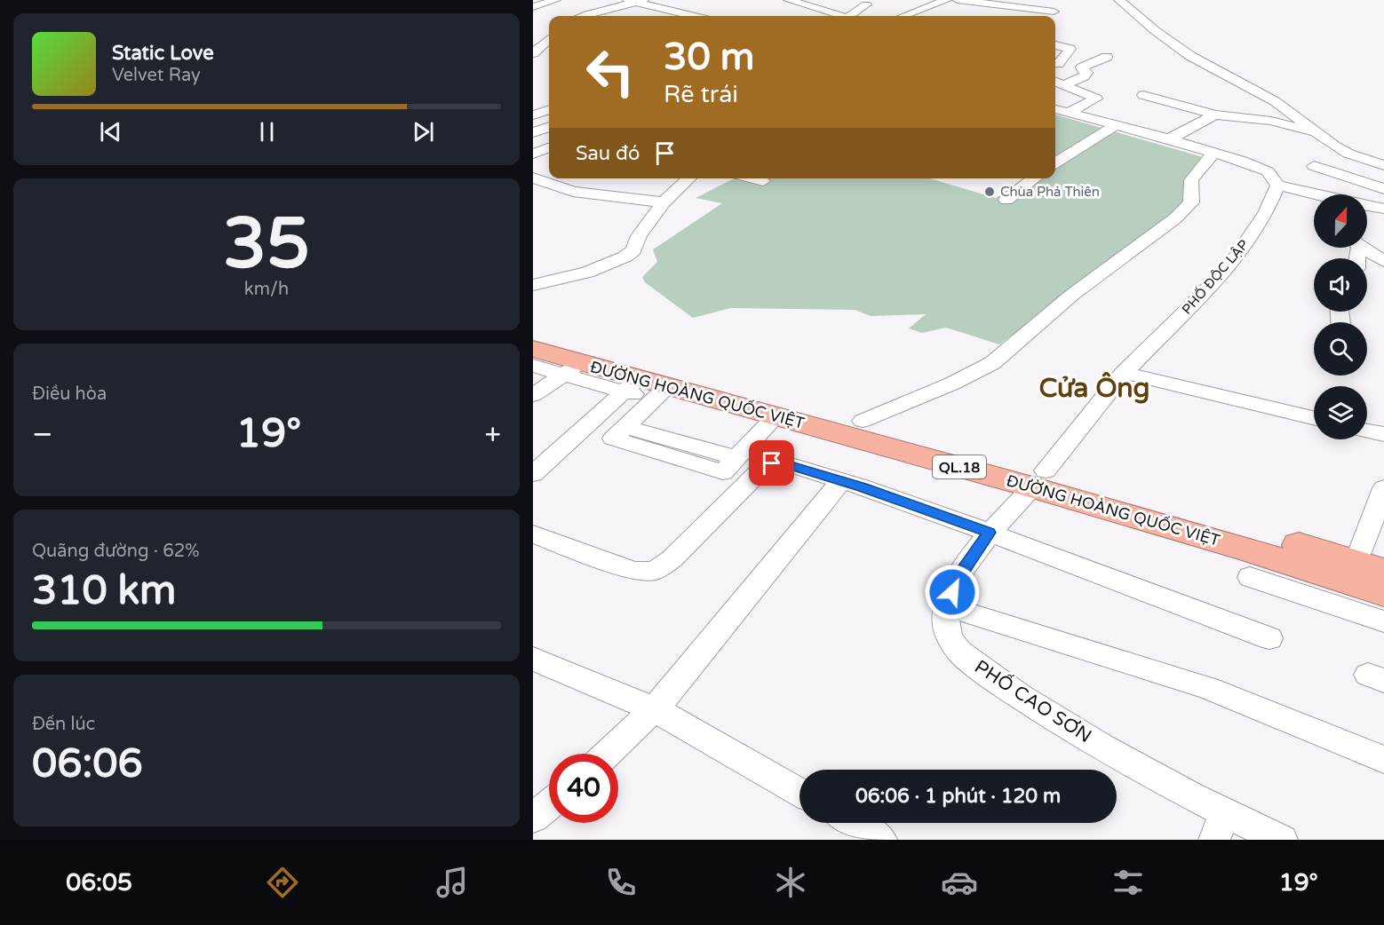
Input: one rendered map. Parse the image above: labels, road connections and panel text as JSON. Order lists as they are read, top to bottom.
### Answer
{
  "streets": {
    "highway": ["ĐƯỜNG HOÀNG QUỐC VIỆT", "QL.18"],
    "street": ["PHỐ ĐỘC LẬP", "PHỐ CAO SƠN"]
  },
  "crossings": [
    ["PHỐ ĐỘC LẬP", "ĐƯỜNG HOÀNG QUỐC VIỆT"],
    ["PHỐ ĐỘC LẬP", "PHỐ CAO SƠN"],
    ["ĐƯỜNG HOÀNG QUỐC VIỆT", "PHỐ CAO SƠN"]
  ],
  "districts": ["Cửa Ông"],
  "places": ["Chùa Phả Thiên"],
  "north": "top",
  "page": {
    "turn": ["30 m", "Rẽ trái"],
    "song": ["Static Love", "Velvet Ray"],
    "then": "Sau đó",
    "tile": [
      ["35", "km/h"],
      "Điều hòa",
      ["Quãng đường · 62%", "310 km"],
      ["Đến lúc", "06:06"]
    ],
    "heat": ["−", "19°", "+"],
    "limit": "40",
    "trip": "06:06 · 1 phút · 120 m",
    "tabs": ["06:05", "19°"]
  }
}
